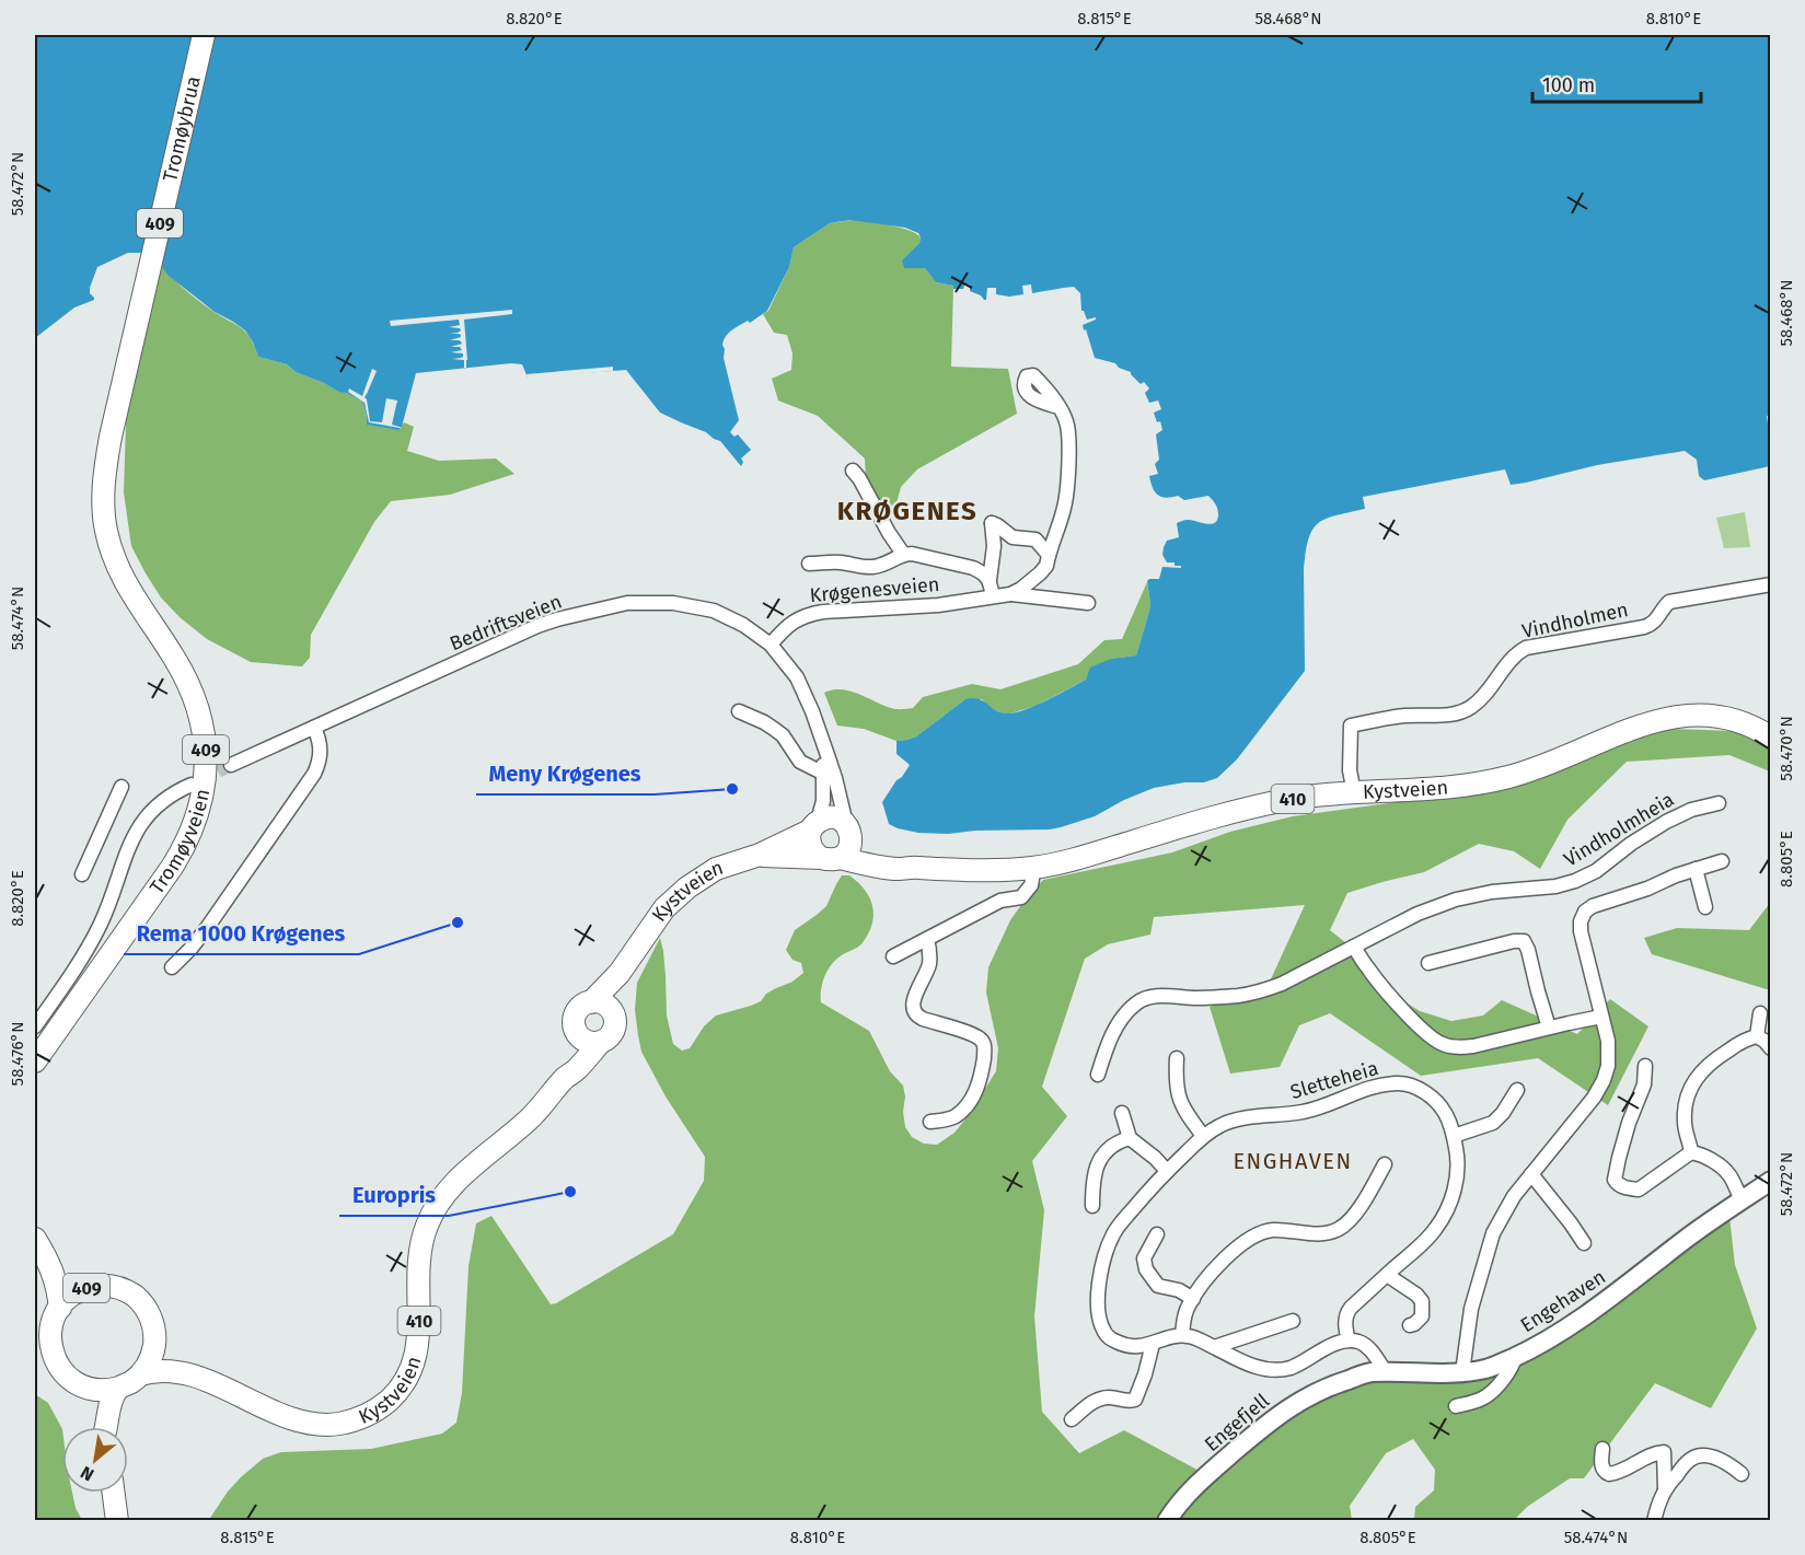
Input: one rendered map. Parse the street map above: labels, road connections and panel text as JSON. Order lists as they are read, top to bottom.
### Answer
{
  "streets": {
    "main road": [
      "Tromøybrua",
      "409",
      "Kystveien",
      "410",
      "Tromøyveien"
    ],
    "street": [
      "Krøgenesveien",
      "Vindholmen",
      "Bedriftsveien",
      "Vindholmheia",
      "Sletteheia",
      "Engehaven",
      "Engefjell"
    ]
  },
  "crossings": [
    ["Tromøybrua", "Tromøyveien"],
    ["409", "Kystveien"],
    ["Krøgenesveien", "Bedriftsveien"],
    ["Vindholmen", "Kystveien"],
    ["Bedriftsveien", "Kystveien"],
    ["Bedriftsveien", "410"],
    ["Kystveien", "410"],
    ["Engehaven", "Engefjell"]
  ],
  "districts": ["KRØGENES", "ENGHAVEN"],
  "places": ["Meny Krøgenes", "Rema 1000 Krøgenes", "Europris"],
  "scale_bar": "100 m",
  "north": "bottom left",
  "coordinates": [
    "8.820°E",
    "8.815°E",
    "58.468°N",
    "8.810°E",
    "58.472°N",
    "58.474°N",
    "58.470°N",
    "8.805°E",
    "58.476°N"
  ]
}
